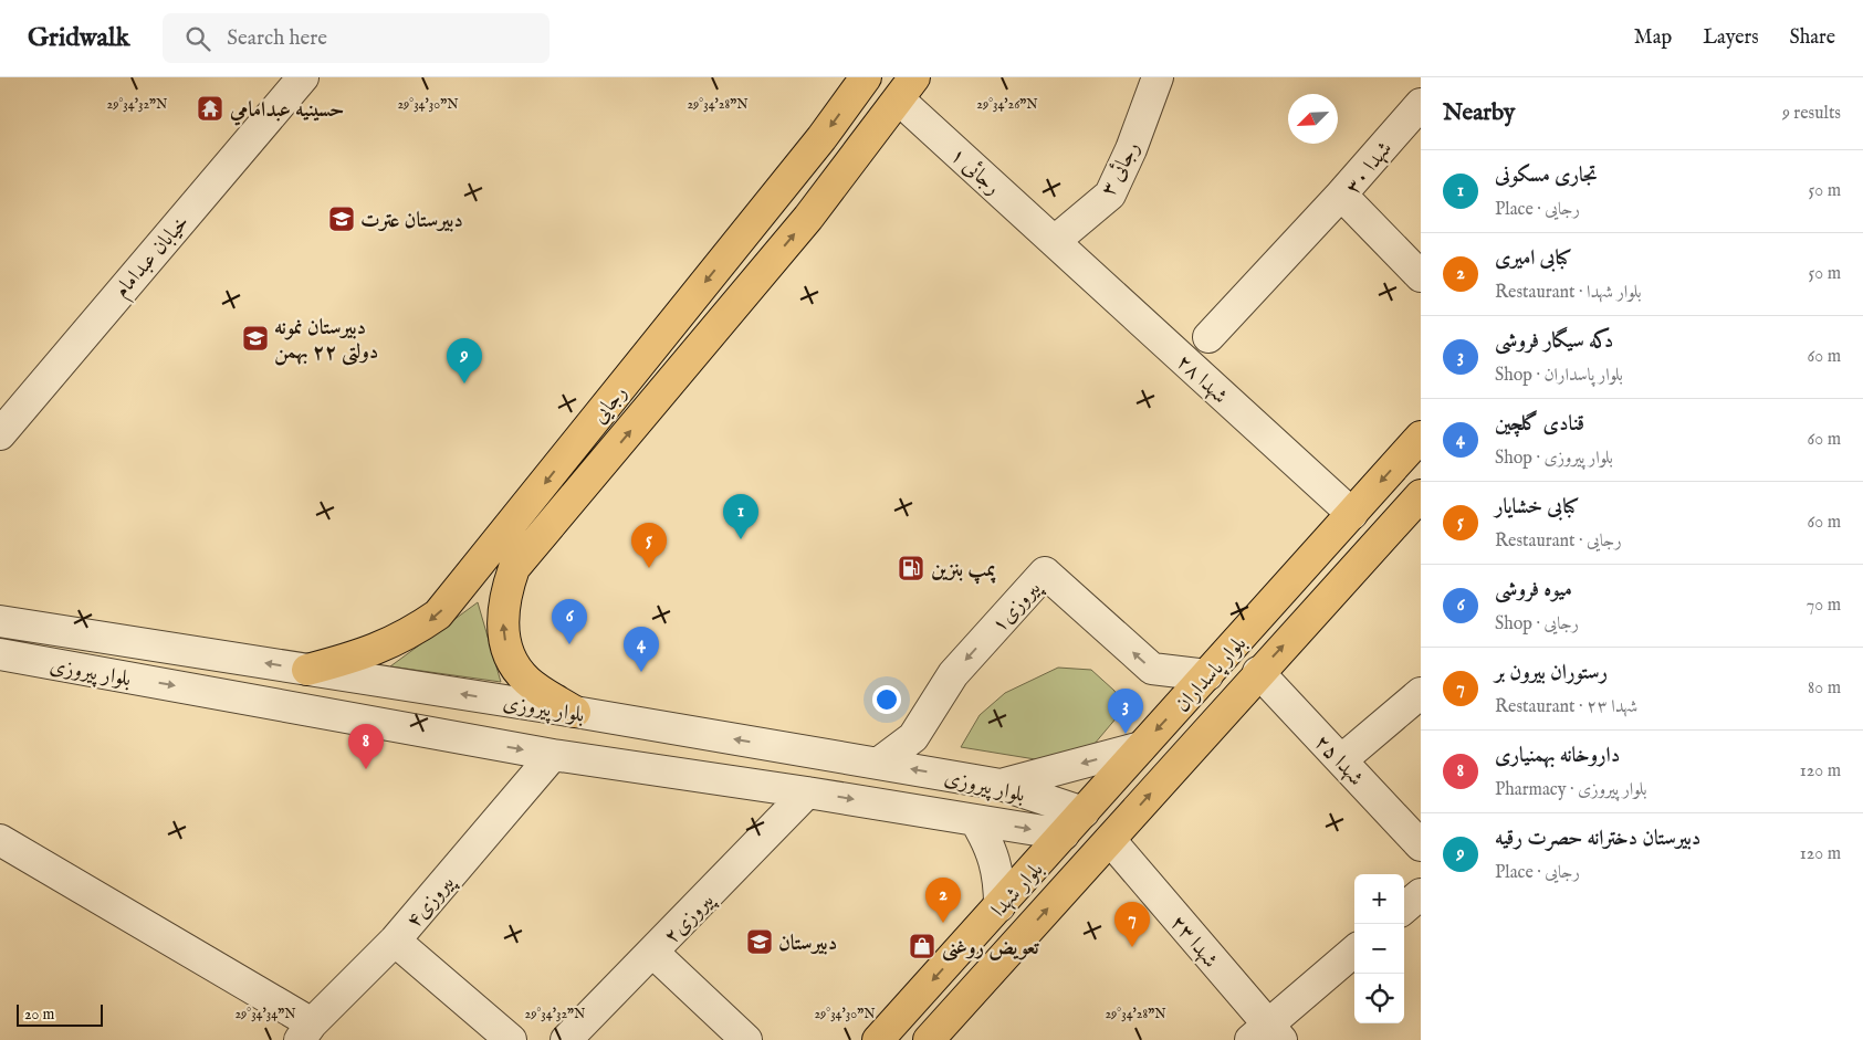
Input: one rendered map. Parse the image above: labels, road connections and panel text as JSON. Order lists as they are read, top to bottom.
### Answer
{
  "streets": {
    "main road": ["رجایی", "بلوار پاسداران", "بلوار شهدا"],
    "street": [
      "شهدا ۳۰",
      "رجائی ۳",
      "رجائی ۱",
      "خیابان عبدامام",
      "شهدا ۲۸",
      "پیروزی۱",
      "بلوار پیروزی",
      "شهدا ۲۵",
      "پیروزی۴",
      "پیروزی۲",
      "شهدا ۲۳"
    ]
  },
  "crossings": [
    ["رجائی ۳", "رجائی ۱"],
    ["رجائی ۳", "شهدا ۲۸"],
    ["رجائی ۱", "شهدا ۲۸"],
    ["رجائی ۱", "رجایی"],
    ["شهدا ۲۸", "بلوار پاسداران"],
    ["رجایی", "بلوار پیروزی"],
    ["پیروزی۱", "بلوار پیروزی"],
    ["پیروزی۱", "بلوار پاسداران"],
    ["بلوار پیروزی", "بلوار پاسداران"],
    ["بلوار پیروزی", "بلوار شهدا"],
    ["بلوار پیروزی", "پیروزی۴"],
    ["بلوار پیروزی", "پیروزی۲"],
    ["بلوار پاسداران", "شهدا ۲۵"],
    ["بلوار پاسداران", "بلوار شهدا"],
    ["بلوار پاسداران", "شهدا ۲۳"],
    ["بلوار شهدا", "شهدا ۲۳"]
  ],
  "places": {
    "temple": ["حسينيه عبدامامي"],
    "school or university": ["دبیرستان عترت", "دبیرستان نمونه دولتی ۲۲ بهمن", "دبیرستان"],
    "fuel station": ["پمپ بنزین"],
    "shop": ["تعویض روغنی"]
  },
  "scale_bar": "20 m",
  "north": "bottom left",
  "page": {
    "header": "Gridwalk",
    "search": "Search here",
    "nav": ["Map", "Layers", "Share"],
    "heading": ["Nearby", "9 results"],
    "list": [
      {
        "mark": "1",
        "name": "تجاری مسکونی",
        "note": "Place · رجایی",
        "value": "50 m"
      },
      {
        "mark": "2",
        "name": "کبابی امیری",
        "note": "Restaurant · بلوار شهدا",
        "value": "50 m"
      },
      {
        "mark": "3",
        "name": "دکه سیگار فروشی",
        "note": "Shop · بلوار پاسداران",
        "value": "60 m"
      },
      {
        "mark": "4",
        "name": "قنادی گلچین",
        "note": "Shop · بلوار پیروزی",
        "value": "60 m"
      },
      {
        "mark": "5",
        "name": "کبابی خشایار",
        "note": "Restaurant · رجایی",
        "value": "60 m"
      },
      {
        "mark": "6",
        "name": "میوه فروشی",
        "note": "Shop · رجایی",
        "value": "70 m"
      },
      {
        "mark": "7",
        "name": "رستوران بیرون بر",
        "note": "Restaurant · شهدا ۲۳",
        "value": "80 m"
      },
      {
        "mark": "8",
        "name": "داروخانه بهمنیاری",
        "note": "Pharmacy · بلوار پیروزی",
        "value": "120 m"
      },
      {
        "mark": "9",
        "name": "دبیرستان دخترانه حصرت رقیه",
        "note": "Place · رجایی",
        "value": "120 m"
      }
    ],
    "pins": [
      "9",
      "1",
      "5",
      "6",
      "4",
      "3",
      "8",
      "2",
      "7"
    ],
    "map_buttons": ["+", "−"],
    "scale": "20 m"
  },
  "coordinates": [
    "29°34'32\"N",
    "29°34'28\"N",
    "29°34'30\"N",
    "29°34'26\"N",
    "29°34'34\"N"
  ]
}
